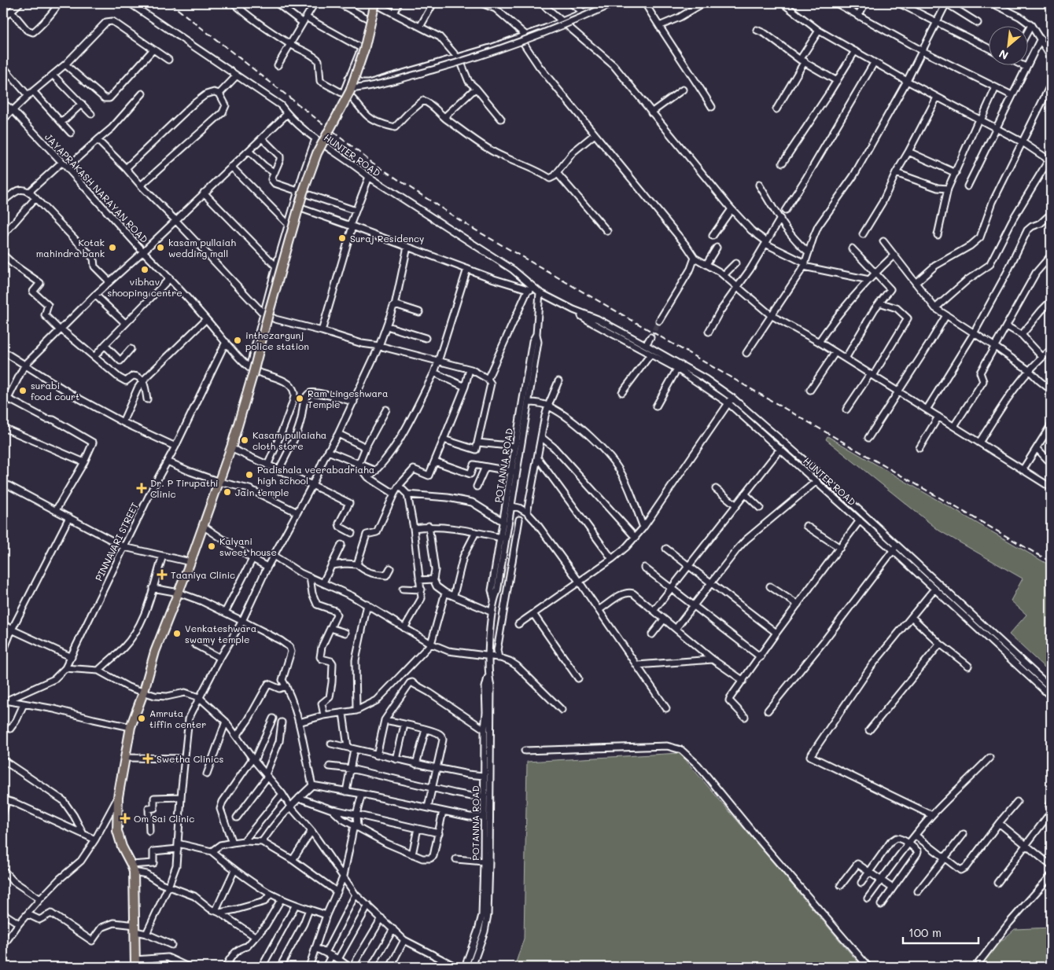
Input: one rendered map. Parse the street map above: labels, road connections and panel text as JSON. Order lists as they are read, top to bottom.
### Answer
{
  "streets": {
    "street": [
      "HUNTER ROAD",
      "JAYAPRAKASH NARAYAN ROAD",
      "POTANNA ROAD",
      "PINNAVARI STREET"
    ]
  },
  "crossings": [
    ["HUNTER ROAD", "POTANNA ROAD"]
  ],
  "places": {
    "other": [
      "Suraj Residency",
      "Kotak mahindra bank",
      "kasam pullaiah wedding mall",
      "vibhav shooping centre",
      "inthezargunj police station",
      "surabi food court",
      "Ram Lingeshwara Temple",
      "Kasam pullaiaha cloth store",
      "Padishala veerabadriaha high school",
      "Jain temple",
      "Kalyani sweet house",
      "Venkateshwara swamy temple",
      "Amruta tiffin center"
    ],
    "health": [
      "Dr. P Tirupathi Clinic",
      "Taaniya Clinic",
      "Swetha Clinics",
      "Om Sai Clinic"
    ]
  },
  "scale_bar": "100 m",
  "north": "bottom left"
}
